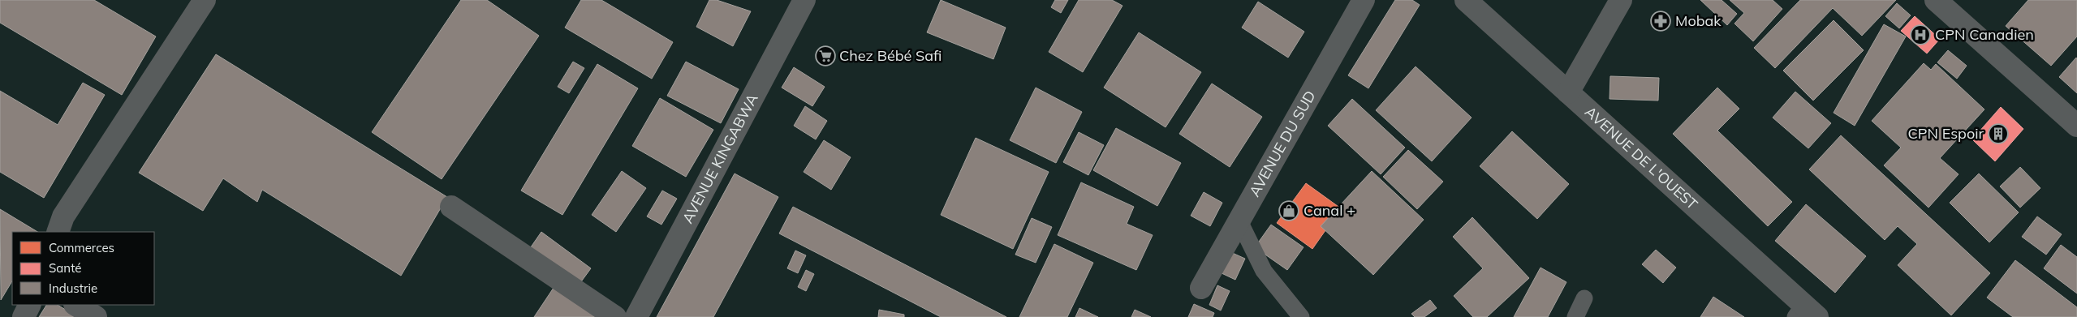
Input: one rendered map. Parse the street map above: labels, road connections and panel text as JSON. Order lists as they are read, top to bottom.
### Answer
{
  "streets": {
    "street": ["AVENUE DU SUD", "AVENUE KINGABWA", "AVENUE DE L'OUEST"]
  },
  "places": {
    "pharmacy": ["Mobak"],
    "hospital": ["CPN Canadien"],
    "supermarket": ["Chez Bébé Safi"],
    "building": ["CPN Espoir"],
    "shop": ["Canal +"]
  },
  "legend": ["Commerces", "Santé", "Industrie"]
}
